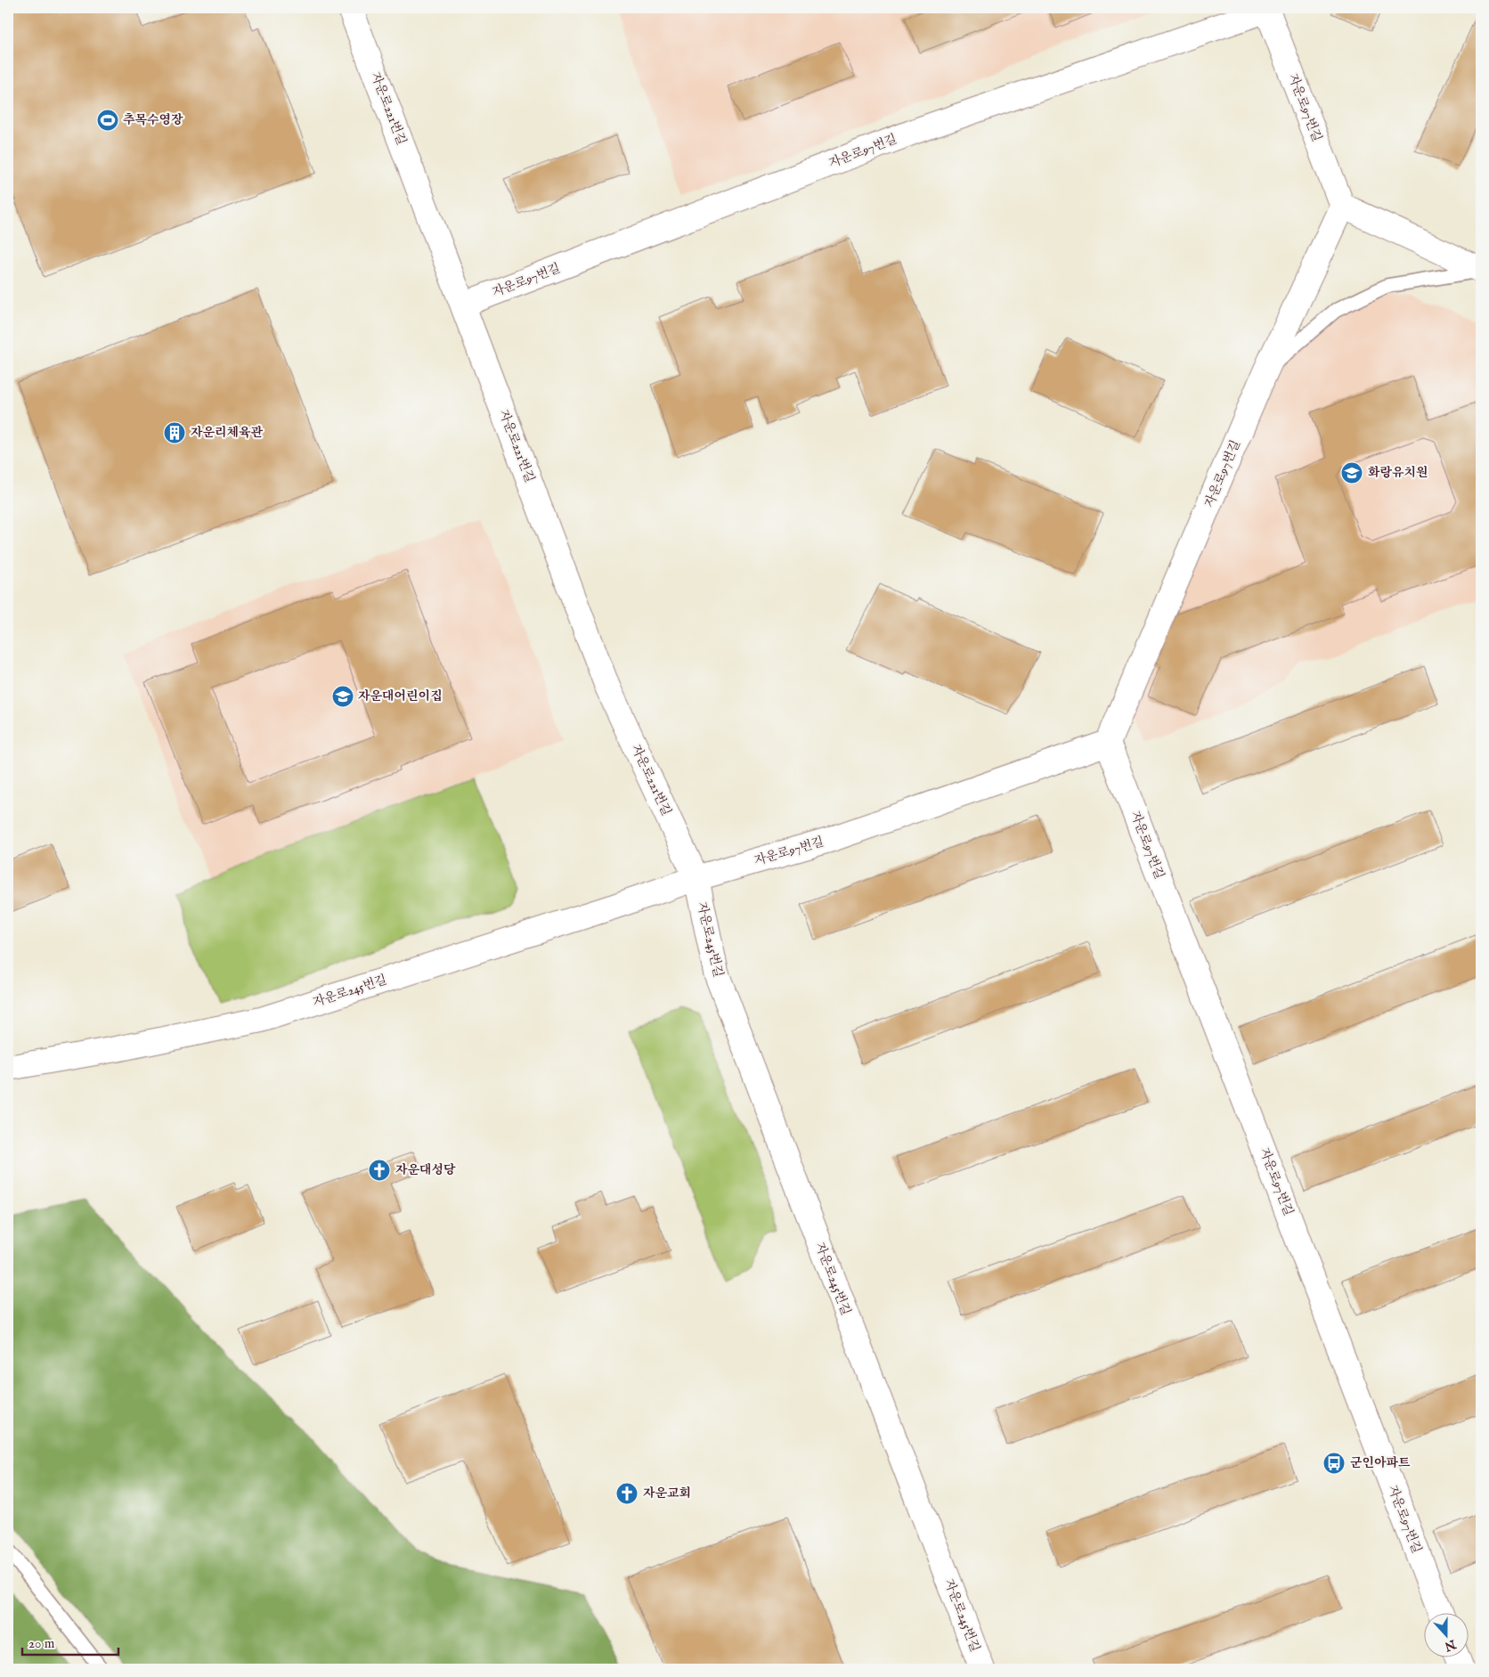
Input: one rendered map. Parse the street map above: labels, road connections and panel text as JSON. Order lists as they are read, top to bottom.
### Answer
{
  "streets": {
    "street": ["자운로97번길", "자운로221번길", "자운로245번길"]
  },
  "crossings": [
    ["자운로97번길", "자운로221번길"],
    ["자운로97번길", "자운로245번길"],
    ["자운로221번길", "자운로245번길"]
  ],
  "places": {
    "sports": ["추목수영장"],
    "building": ["자운리체육관"],
    "school or university": ["화랑유치원", "자운대어린이집"],
    "church": ["자운대성당", "자운교회"],
    "bus stop": ["군인아파트"]
  },
  "scale_bar": "20 m",
  "north": "bottom"
}
